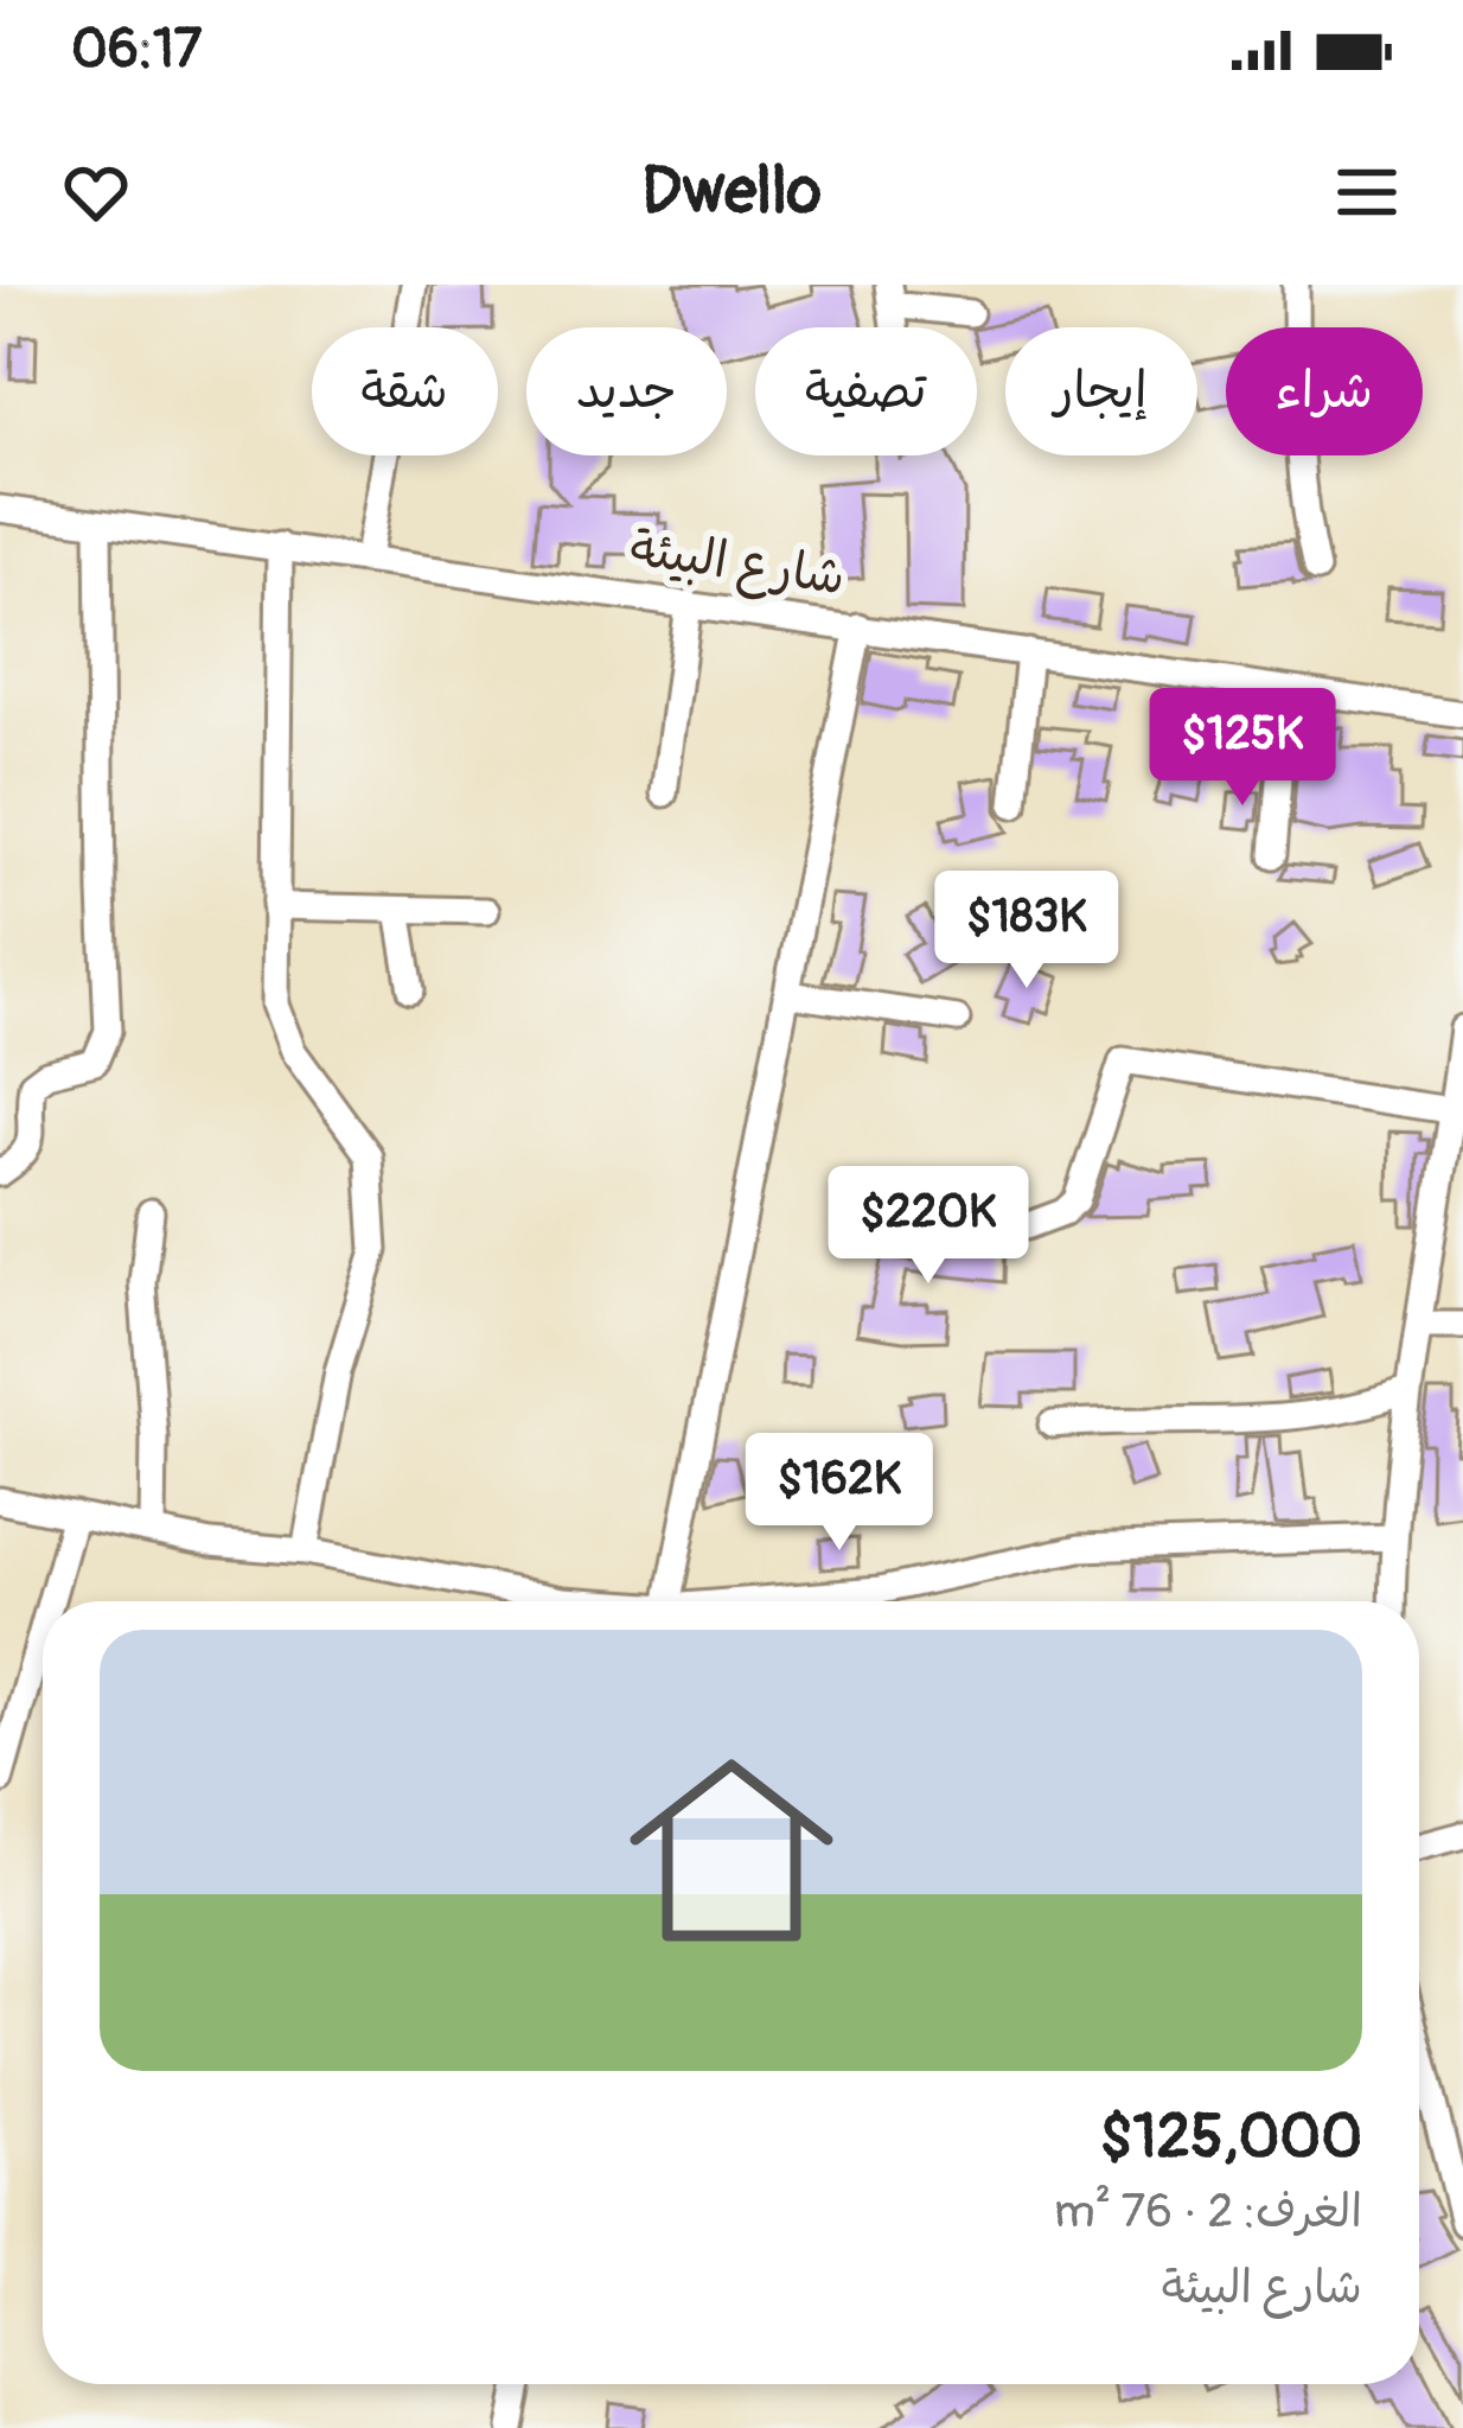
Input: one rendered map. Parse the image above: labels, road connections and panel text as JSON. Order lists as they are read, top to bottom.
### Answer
{
  "streets": {
    "street": ["شارع البيئة"]
  },
  "page": {
    "status": "06:17",
    "header": "Dwello",
    "chip": [
      "شراء",
      "إيجار",
      "تصفية",
      "جديد",
      "شقة"
    ],
    "price": [
      "$125K",
      "$183K",
      "$220K",
      "$162K"
    ],
    "list": [
      {
        "name": "$125,000",
        "note": "الغرف: 2 · 76 m² · شارع البيئة"
      }
    ]
  }
}
